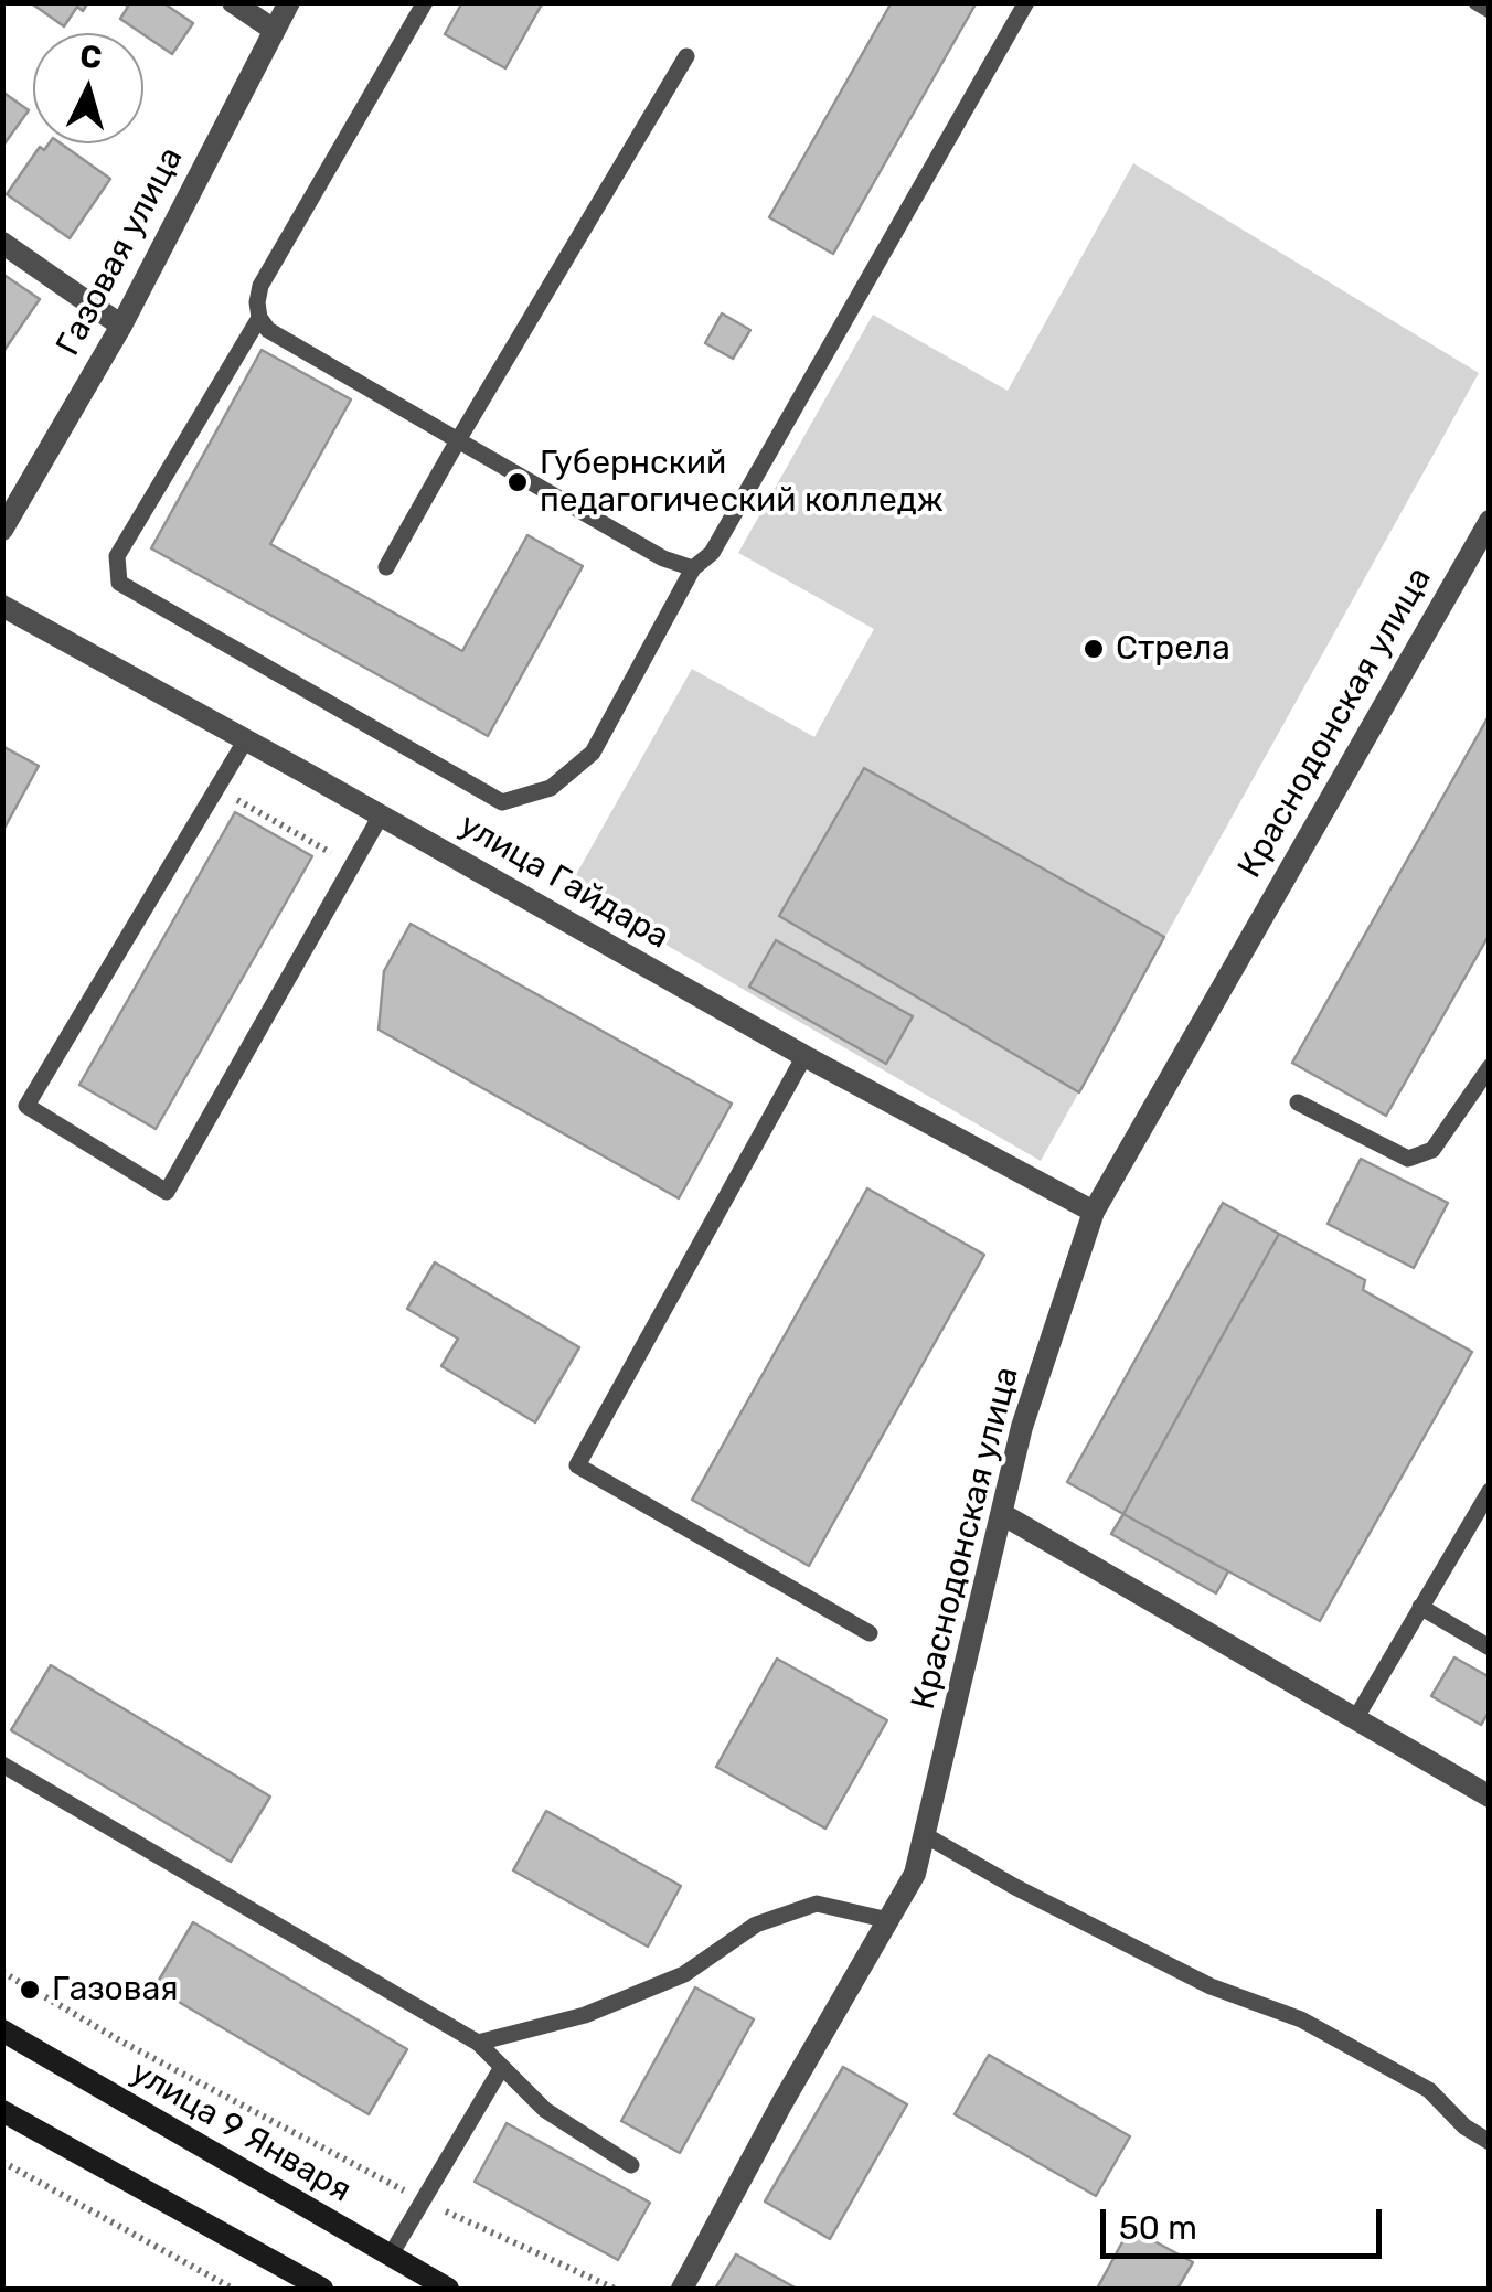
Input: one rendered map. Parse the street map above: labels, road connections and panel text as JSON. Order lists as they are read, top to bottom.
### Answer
{
  "streets": {
    "main road": ["улица 9 Января"],
    "street": ["Газовая улица", "Краснодонская улица", "улица Гайдара"]
  },
  "crossings": [
    ["Краснодонская улица", "улица Гайдара"]
  ],
  "places": ["Губернский педагогический колледж", "Стрела", "Газовая"],
  "scale_bar": "50 m",
  "north": "top"
}
